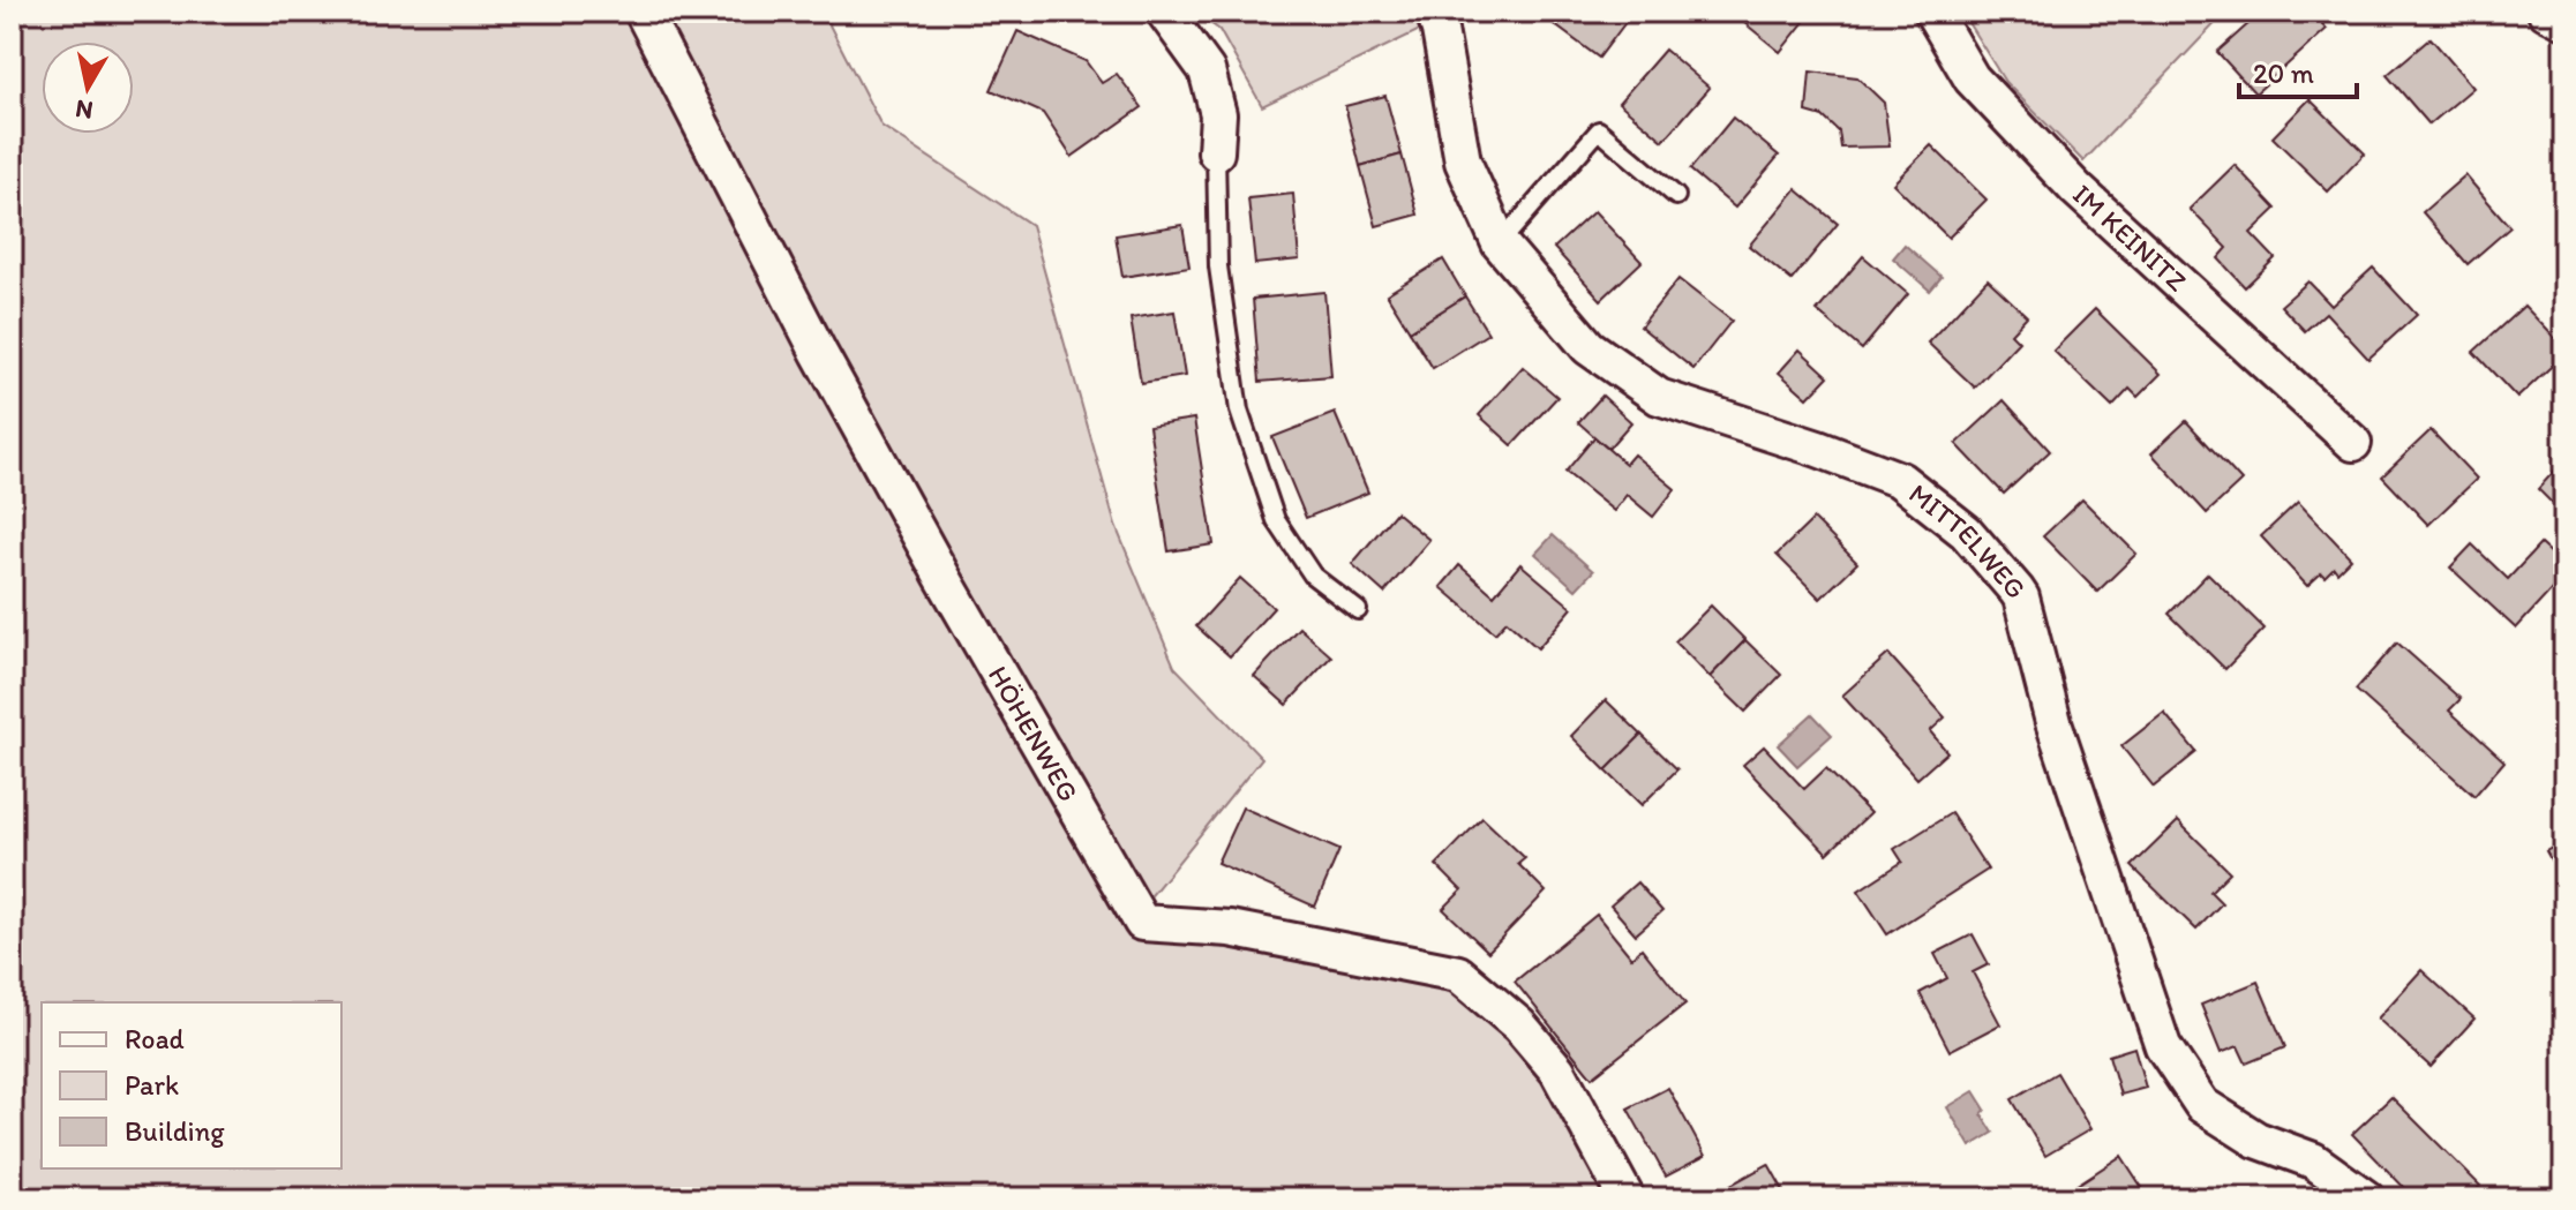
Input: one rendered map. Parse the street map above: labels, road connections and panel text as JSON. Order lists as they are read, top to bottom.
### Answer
{
  "streets": {
    "street": ["IM KEINITZ", "MITTELWEG", "HÖHENWEG"]
  },
  "legend": ["Road", "Park", "Building"],
  "scale_bar": "20 m",
  "north": "bottom"
}
